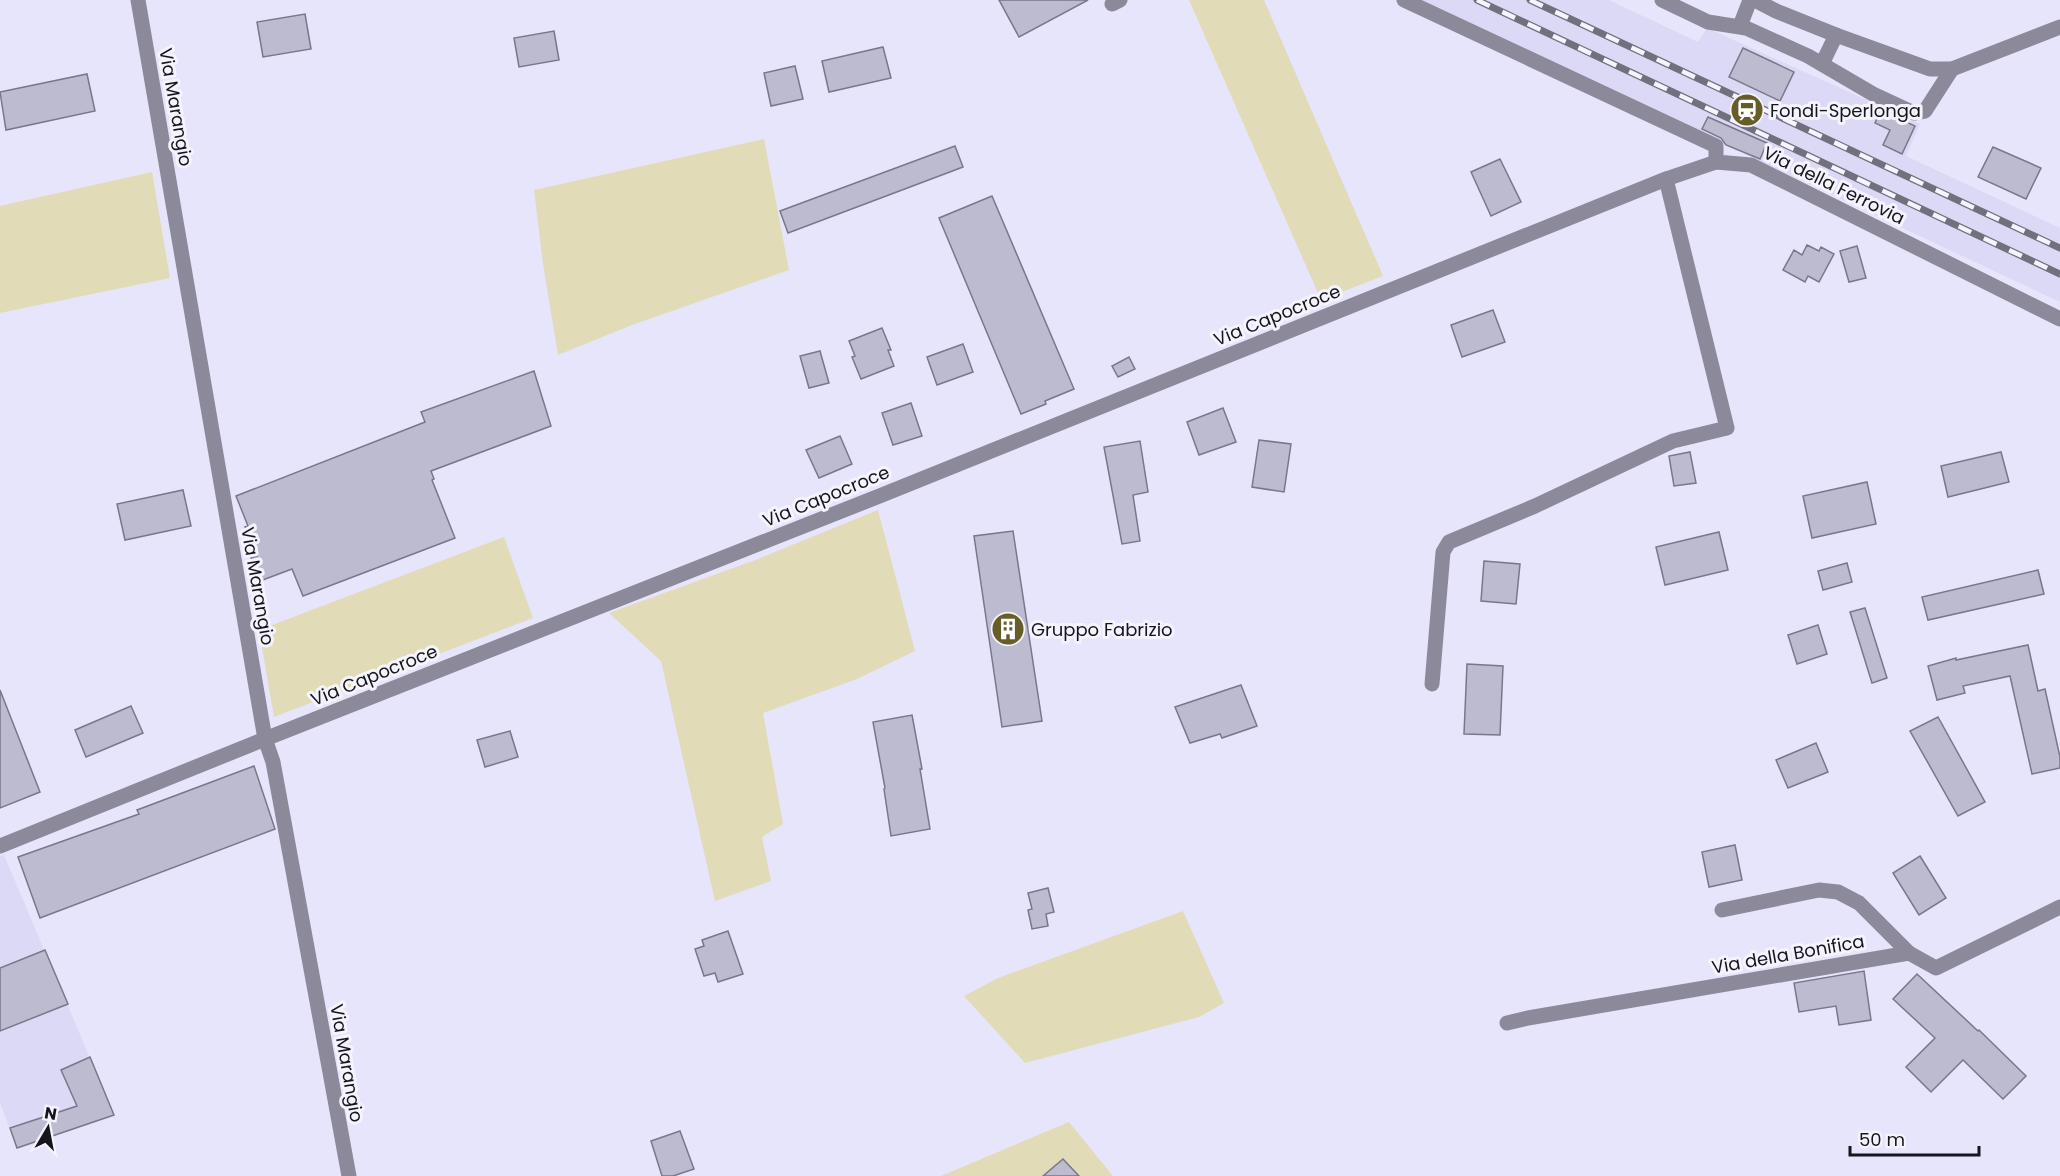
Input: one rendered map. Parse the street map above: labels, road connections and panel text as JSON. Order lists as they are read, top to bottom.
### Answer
{
  "streets": {
    "street": [
      "Via Marangio",
      "Via della Ferrovia",
      "Via Capocroce",
      "Via della Bonifica"
    ]
  },
  "crossings": [
    ["Via Marangio", "Via Capocroce"],
    ["Via della Ferrovia", "Via Capocroce"]
  ],
  "places": {
    "station": ["Fondi-Sperlonga"],
    "building": ["Gruppo Fabrizio"]
  },
  "scale_bar": "50 m",
  "north": "top"
}
